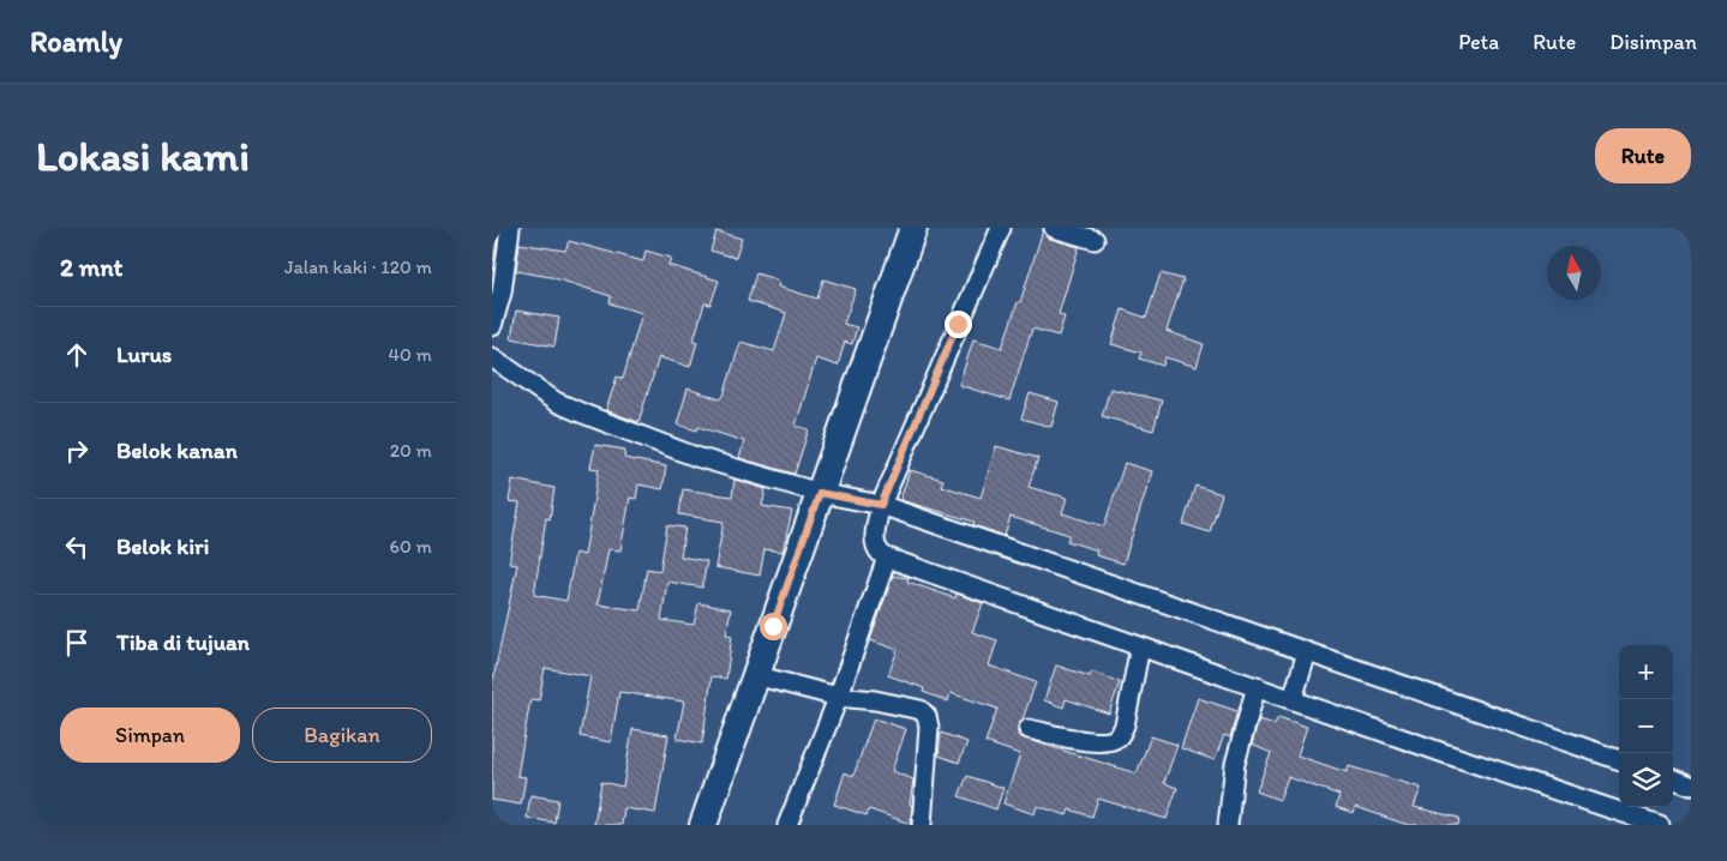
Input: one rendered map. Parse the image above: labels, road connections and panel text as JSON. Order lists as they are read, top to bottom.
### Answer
{
  "north": "top",
  "page": {
    "header": "Roamly",
    "nav": ["Peta", "Rute", "Disimpan"],
    "buttons": [
      "Rute",
      ["Simpan", "Bagikan"]
    ],
    "title": "Lokasi kami",
    "heading": ["2 mnt", "Jalan kaki · 120 m"],
    "list": [
      ["Lurus", "40 m"],
      ["Belok kanan", "20 m"],
      ["Belok kiri", "60 m"],
      "Tiba di tujuan"
    ],
    "map_buttons": ["+", "−"]
  }
}
